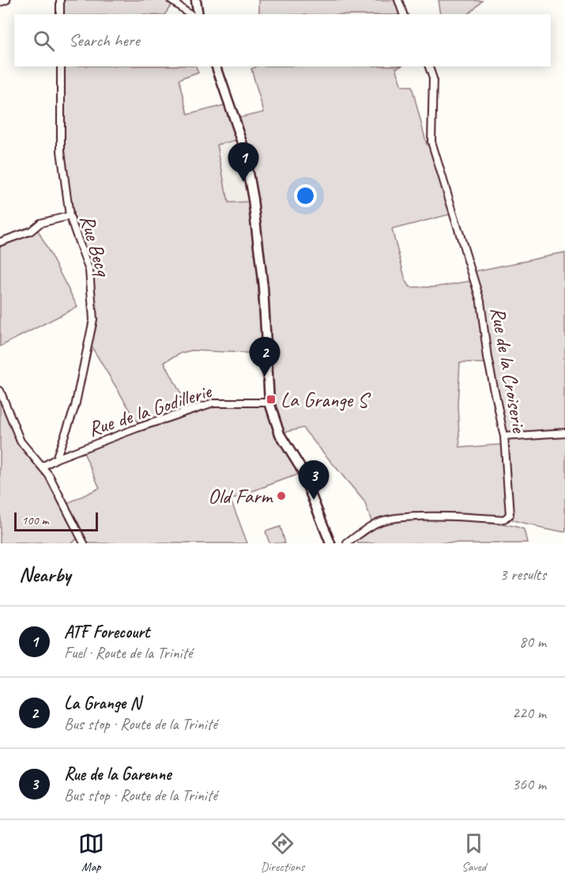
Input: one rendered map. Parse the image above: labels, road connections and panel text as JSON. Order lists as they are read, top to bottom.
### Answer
{
  "streets": {
    "street": ["Rue Becq", "Rue de la Croiserie", "Rue de la Godillerie"]
  },
  "crossings": [
    ["Rue Becq", "Rue de la Godillerie"]
  ],
  "places": {
    "transit": ["La Grange S"],
    "other": ["Old Farm"]
  },
  "scale_bar": "100 m",
  "page": {
    "search": "Search here",
    "pins": ["1", "2", "3"],
    "scale": "100 m",
    "heading": ["Nearby", "3 results"],
    "list": [
      {
        "mark": "1",
        "name": "ATF Forecourt",
        "note": "Fuel · Route de la Trinité",
        "value": "80 m"
      },
      {
        "mark": "2",
        "name": "La Grange N",
        "note": "Bus stop · Route de la Trinité",
        "value": "220 m"
      },
      {
        "mark": "3",
        "name": "Rue de la Garenne",
        "note": "Bus stop · Route de la Trinité",
        "value": "360 m"
      }
    ],
    "nav": ["Map", "Directions", "Saved"]
  }
}
